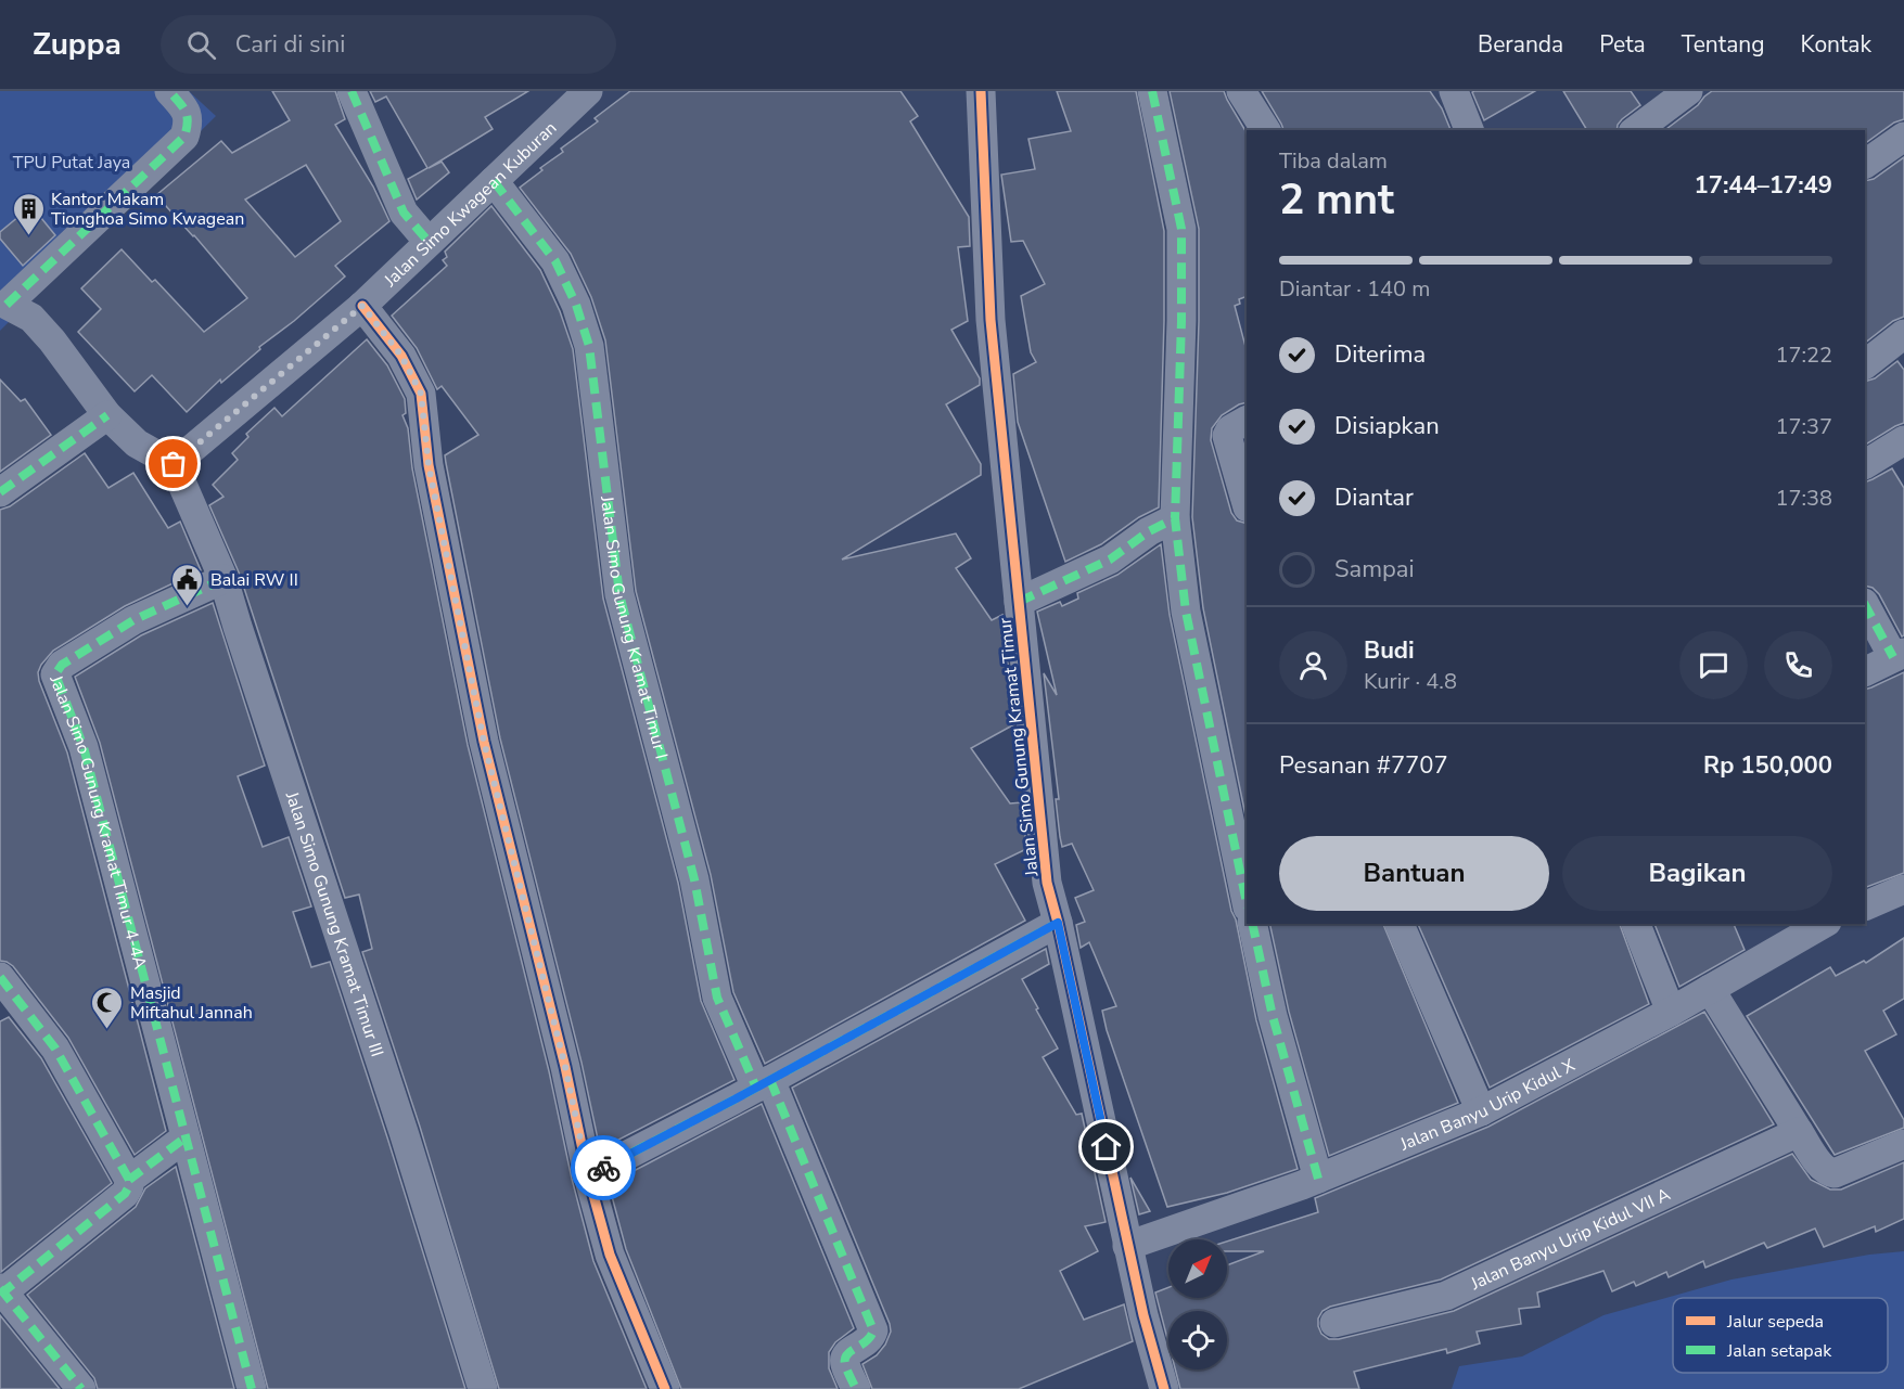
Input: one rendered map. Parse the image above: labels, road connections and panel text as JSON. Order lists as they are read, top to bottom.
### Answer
{
  "streets": {
    "street": [
      "Jalan Simo Kwagean Kuburan",
      "Jalan Simo Gunung Kramat Timur I",
      "Jalan Simo Gunung Kramat Timur",
      "Jalan Simo Gunung Kramat Timur 4-4A",
      "Jalan Simo Gunung Kramat Timur III",
      "Jalan Banyu Urip Kidul X",
      "Jalan Banyu Urip Kidul VII A"
    ]
  },
  "crossings": [
    ["Jalan Simo Kwagean Kuburan", "Jalan Simo Gunung Kramat Timur I"],
    ["Jalan Simo Kwagean Kuburan", "Jalan Simo Gunung Kramat Timur III"],
    ["Jalan Simo Gunung Kramat Timur", "Jalan Banyu Urip Kidul X"],
    ["Jalan Simo Gunung Kramat Timur 4-4A", "Jalan Simo Gunung Kramat Timur III"]
  ],
  "parks": ["TPU Putat Jaya"],
  "places": {
    "building": ["Kantor Makam Tionghoa Simo Kwagean"],
    "public building": ["Balai RW II"],
    "mosque": ["Masjid Miftahul Jannah"]
  },
  "legend": ["Jalur sepeda", "Jalan setapak"],
  "north": "top right",
  "page": {
    "header": "Zuppa",
    "search": "Cari di sini",
    "nav": [
      "Beranda",
      "Peta",
      "Tentang",
      "Kontak"
    ],
    "heading": ["2 mnt", "Tiba dalam", "17:44–17:49"],
    "panel": [
      "Budi",
      "Kurir · 4.8",
      "Pesanan #7707",
      "Rp 150,000"
    ],
    "bar": "Diantar · 140 m",
    "list": [
      ["Diterima", "17:22"],
      ["Disiapkan", "17:37"],
      ["Diantar", "17:38"],
      "Sampai"
    ],
    "buttons": ["Bantuan", "Bagikan"]
  }
}
